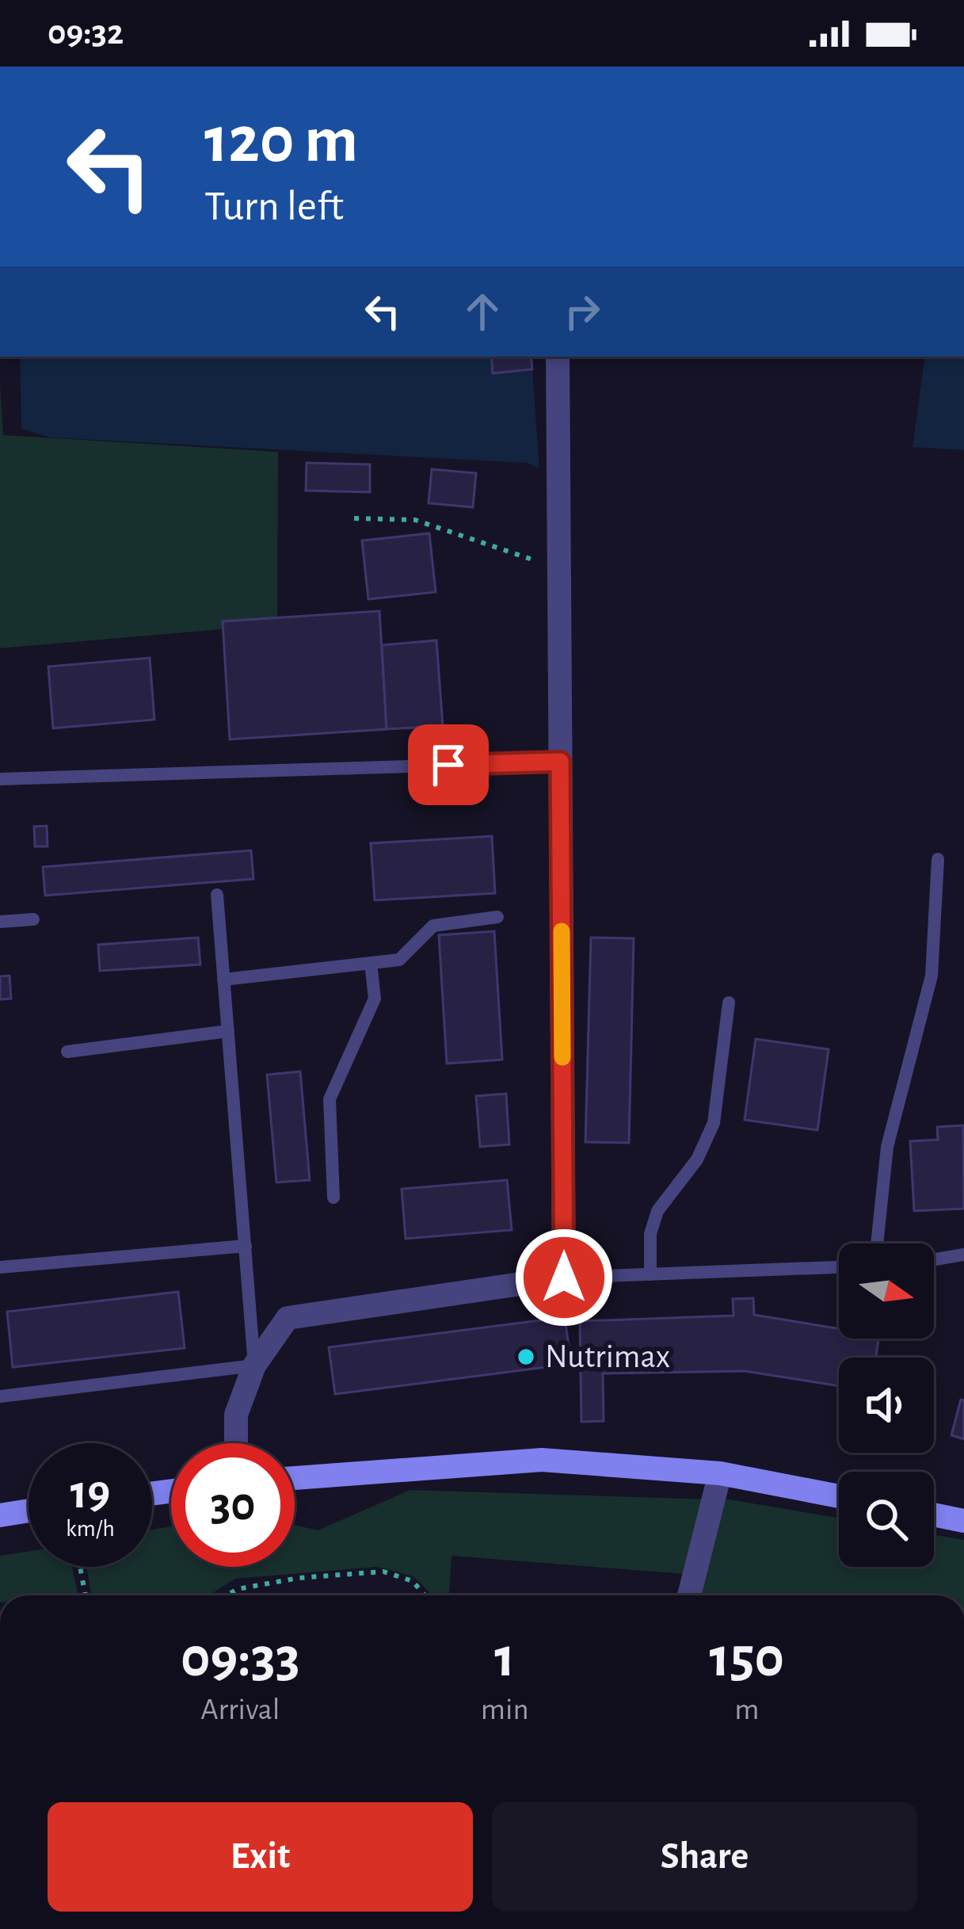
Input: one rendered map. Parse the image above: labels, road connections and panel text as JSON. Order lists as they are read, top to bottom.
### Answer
{
  "places": ["Nutrimax"],
  "north": "right",
  "page": {
    "status": "09:32",
    "turn": ["120 m", "Turn left"],
    "speed": "19 km/h",
    "limit": "30",
    "eta": [
      "09:33",
      "Arrival",
      "1",
      "min",
      "150",
      "m"
    ],
    "buttons": ["Exit", "Share"]
  }
}
